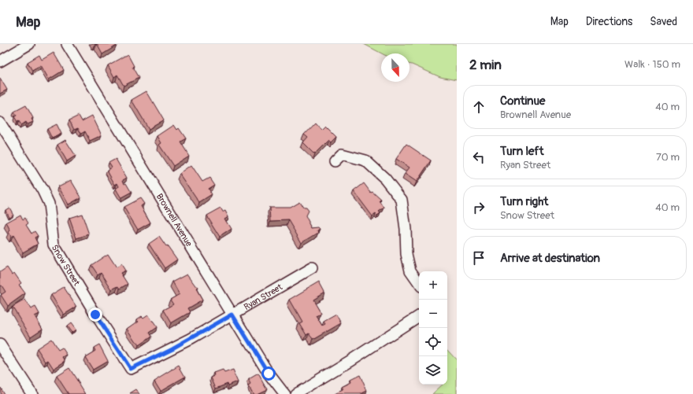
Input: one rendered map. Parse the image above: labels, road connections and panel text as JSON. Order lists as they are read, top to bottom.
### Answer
{
  "streets": {
    "street": ["Brownell Avenue", "Snow Street", "Ryan Street"]
  },
  "crossings": [
    ["Brownell Avenue", "Ryan Street"],
    ["Snow Street", "Ryan Street"]
  ],
  "north": "bottom",
  "page": {
    "header": "Map",
    "nav": ["Map", "Directions", "Saved"],
    "heading": ["2 min", "Walk · 150 m"],
    "list": [
      ["Continue", "Brownell Avenue", "40 m"],
      ["Turn left", "Ryan Street", "70 m"],
      ["Turn right", "Snow Street", "40 m"],
      "Arrive at destination"
    ],
    "map_buttons": ["+", "−"]
  }
}
